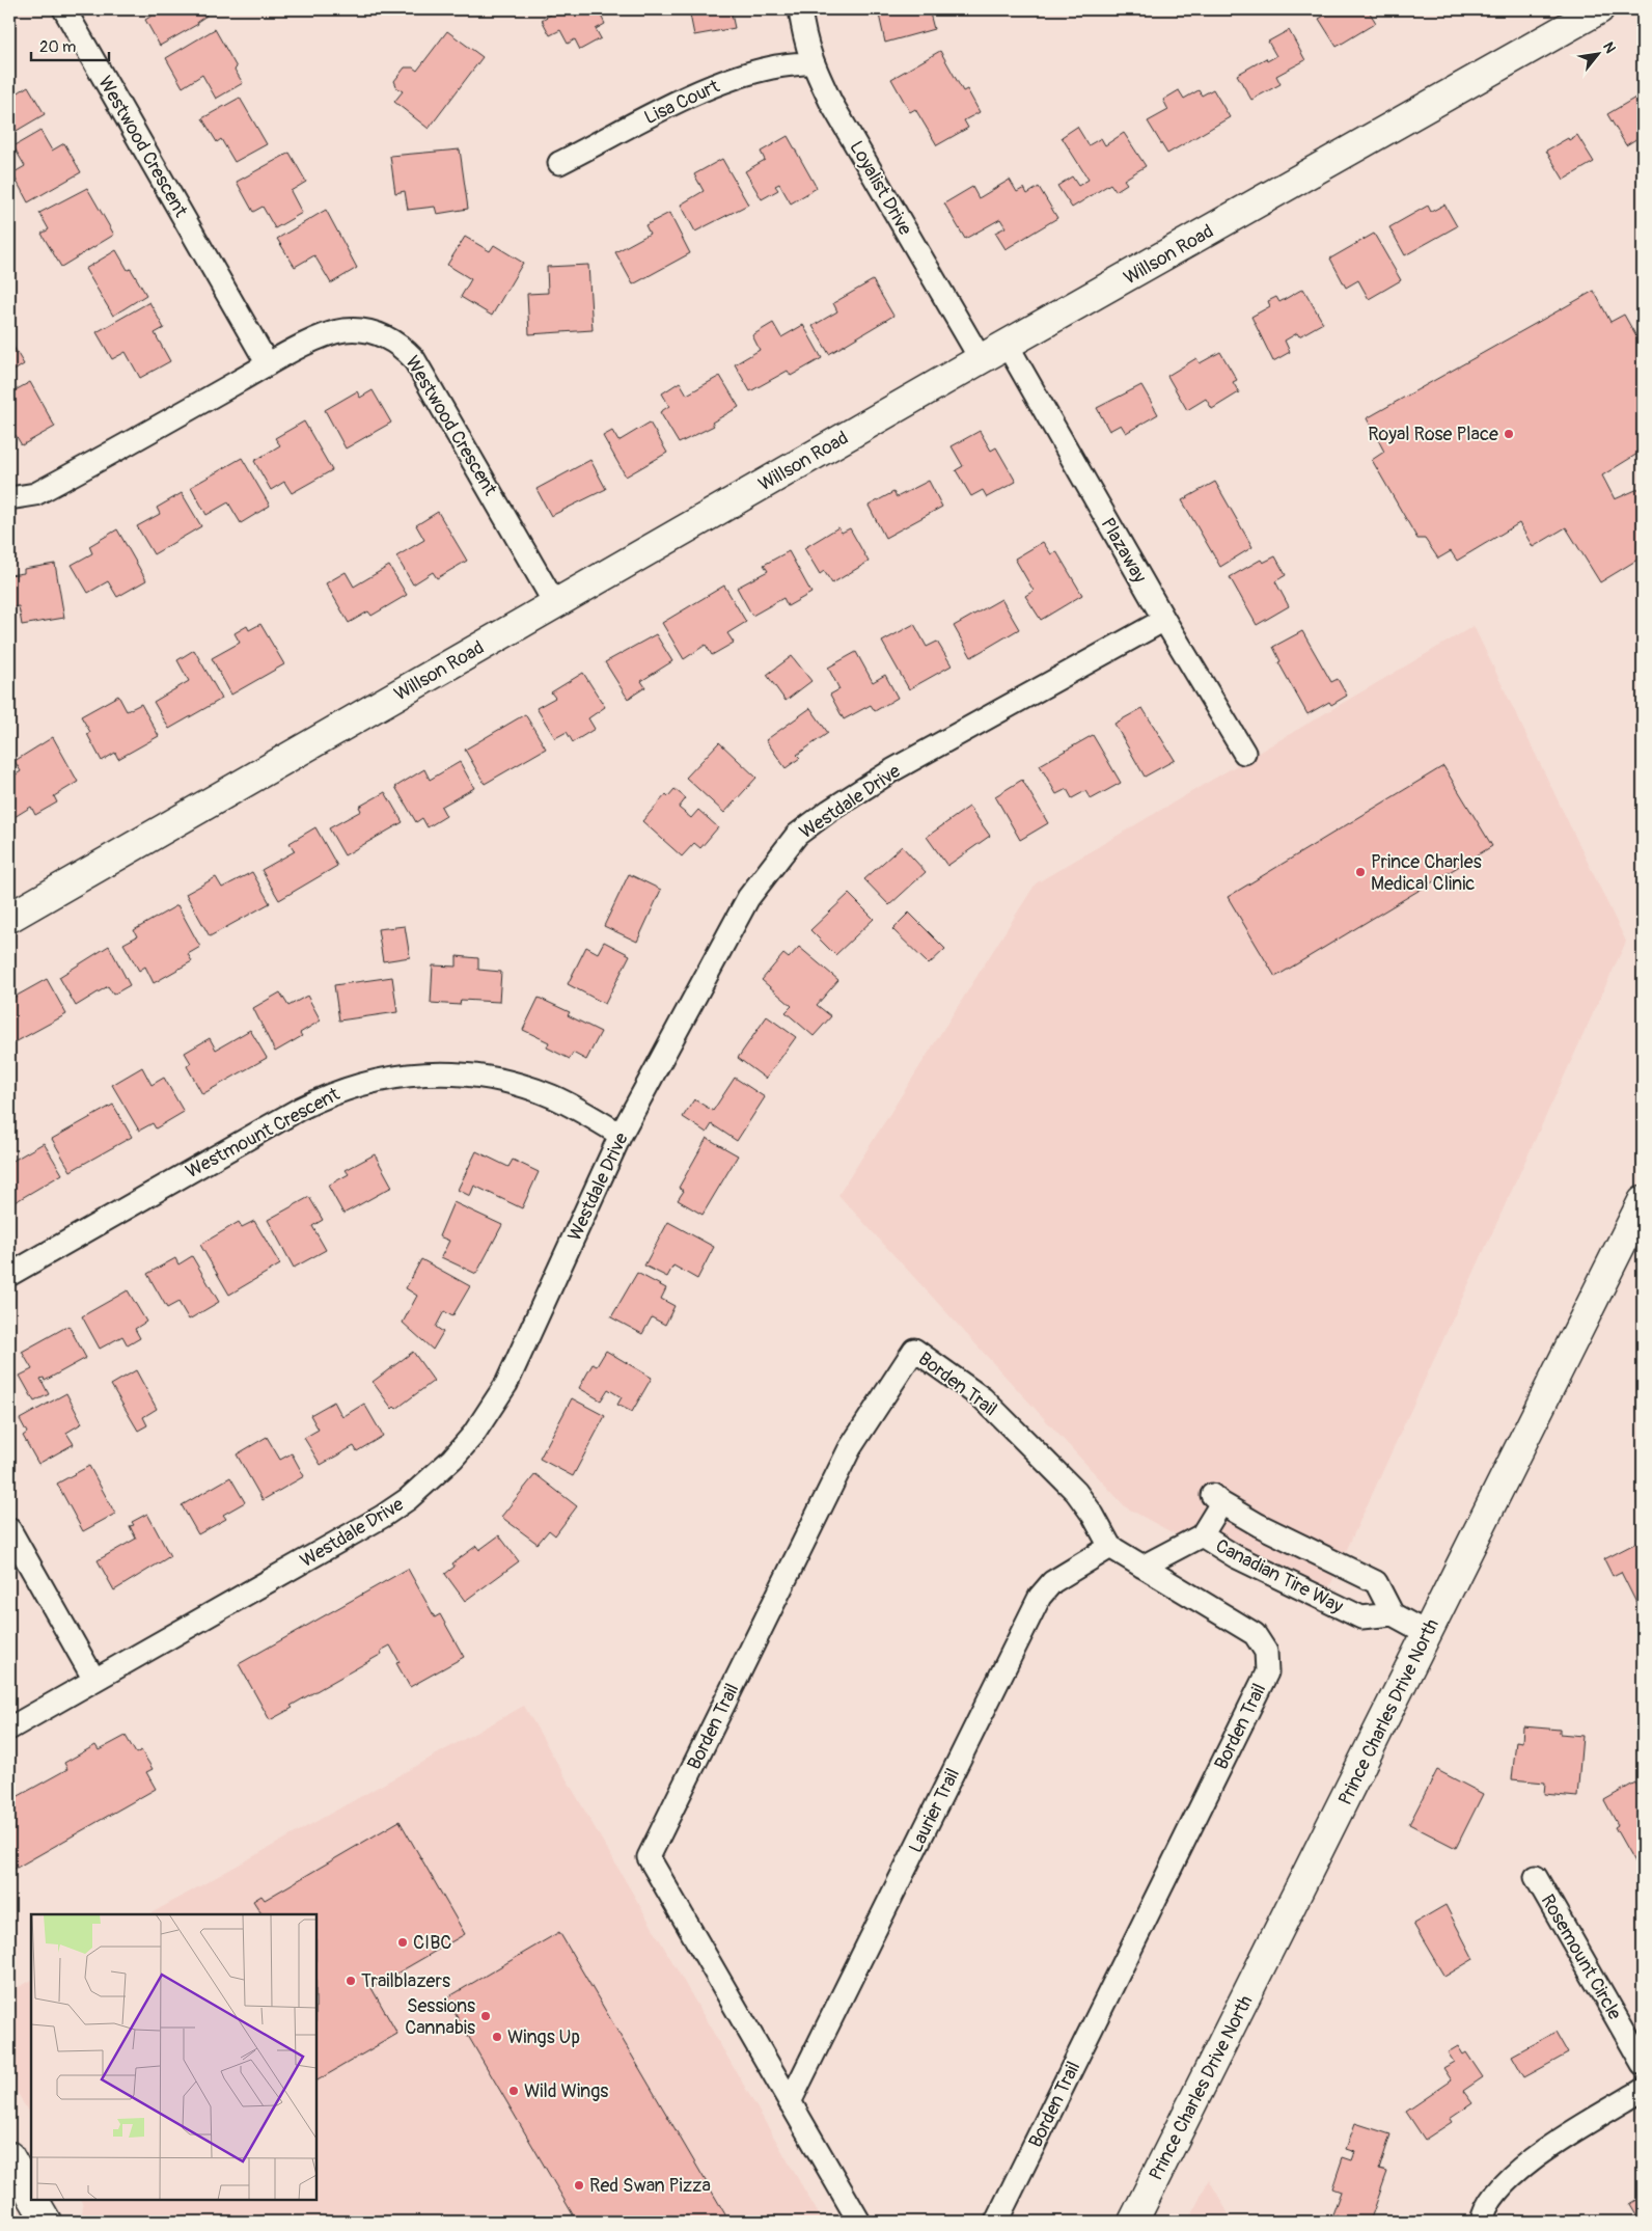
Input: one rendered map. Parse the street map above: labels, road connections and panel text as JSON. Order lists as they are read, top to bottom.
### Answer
{
  "streets": {
    "street": [
      "Lisa Court",
      "Westwood Crescent",
      "Loyalist Drive",
      "Willson Road",
      "Plazaway",
      "Westdale Drive",
      "Westmount Crescent",
      "Borden Trail",
      "Canadian Tire Way",
      "Prince Charles Drive North",
      "Laurier Trail",
      "Rosemount Circle"
    ]
  },
  "crossings": [
    ["Lisa Court", "Loyalist Drive"],
    ["Westwood Crescent", "Willson Road"],
    ["Loyalist Drive", "Willson Road"],
    ["Willson Road", "Plazaway"],
    ["Plazaway", "Westdale Drive"],
    ["Westdale Drive", "Westmount Crescent"],
    ["Borden Trail", "Canadian Tire Way"],
    ["Borden Trail", "Laurier Trail"]
  ],
  "places": [
    "Royal Rose Place",
    "Prince Charles Medical Clinic",
    "CIBC",
    "Trailblazers",
    "Sessions Cannabis",
    "Wings Up",
    "Wild Wings",
    "Red Swan Pizza"
  ],
  "scale_bar": "20 m",
  "north": "top right"
}
